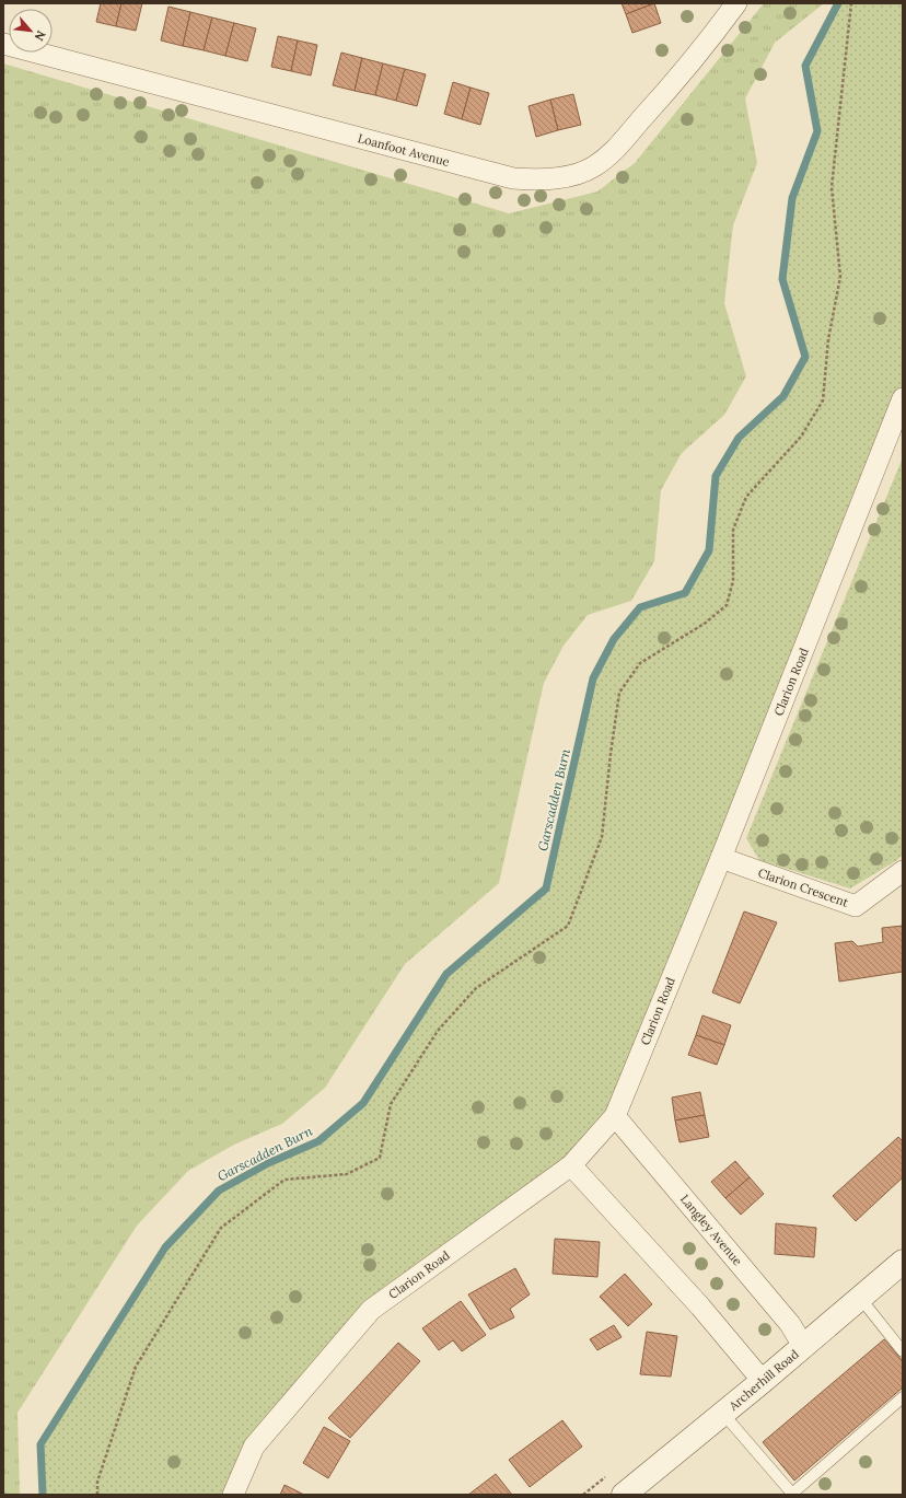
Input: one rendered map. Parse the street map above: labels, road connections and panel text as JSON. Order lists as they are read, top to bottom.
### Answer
{
  "streets": {
    "street": [
      "Loanfoot Avenue",
      "Clarion Road",
      "Clarion Crescent",
      "Langley Avenue",
      "Archerhill Road"
    ]
  },
  "crossings": [
    ["Clarion Road", "Clarion Crescent"],
    ["Clarion Road", "Langley Avenue"],
    ["Langley Avenue", "Archerhill Road"]
  ],
  "water": ["Garscadden Burn"],
  "north": "bottom right"
}
